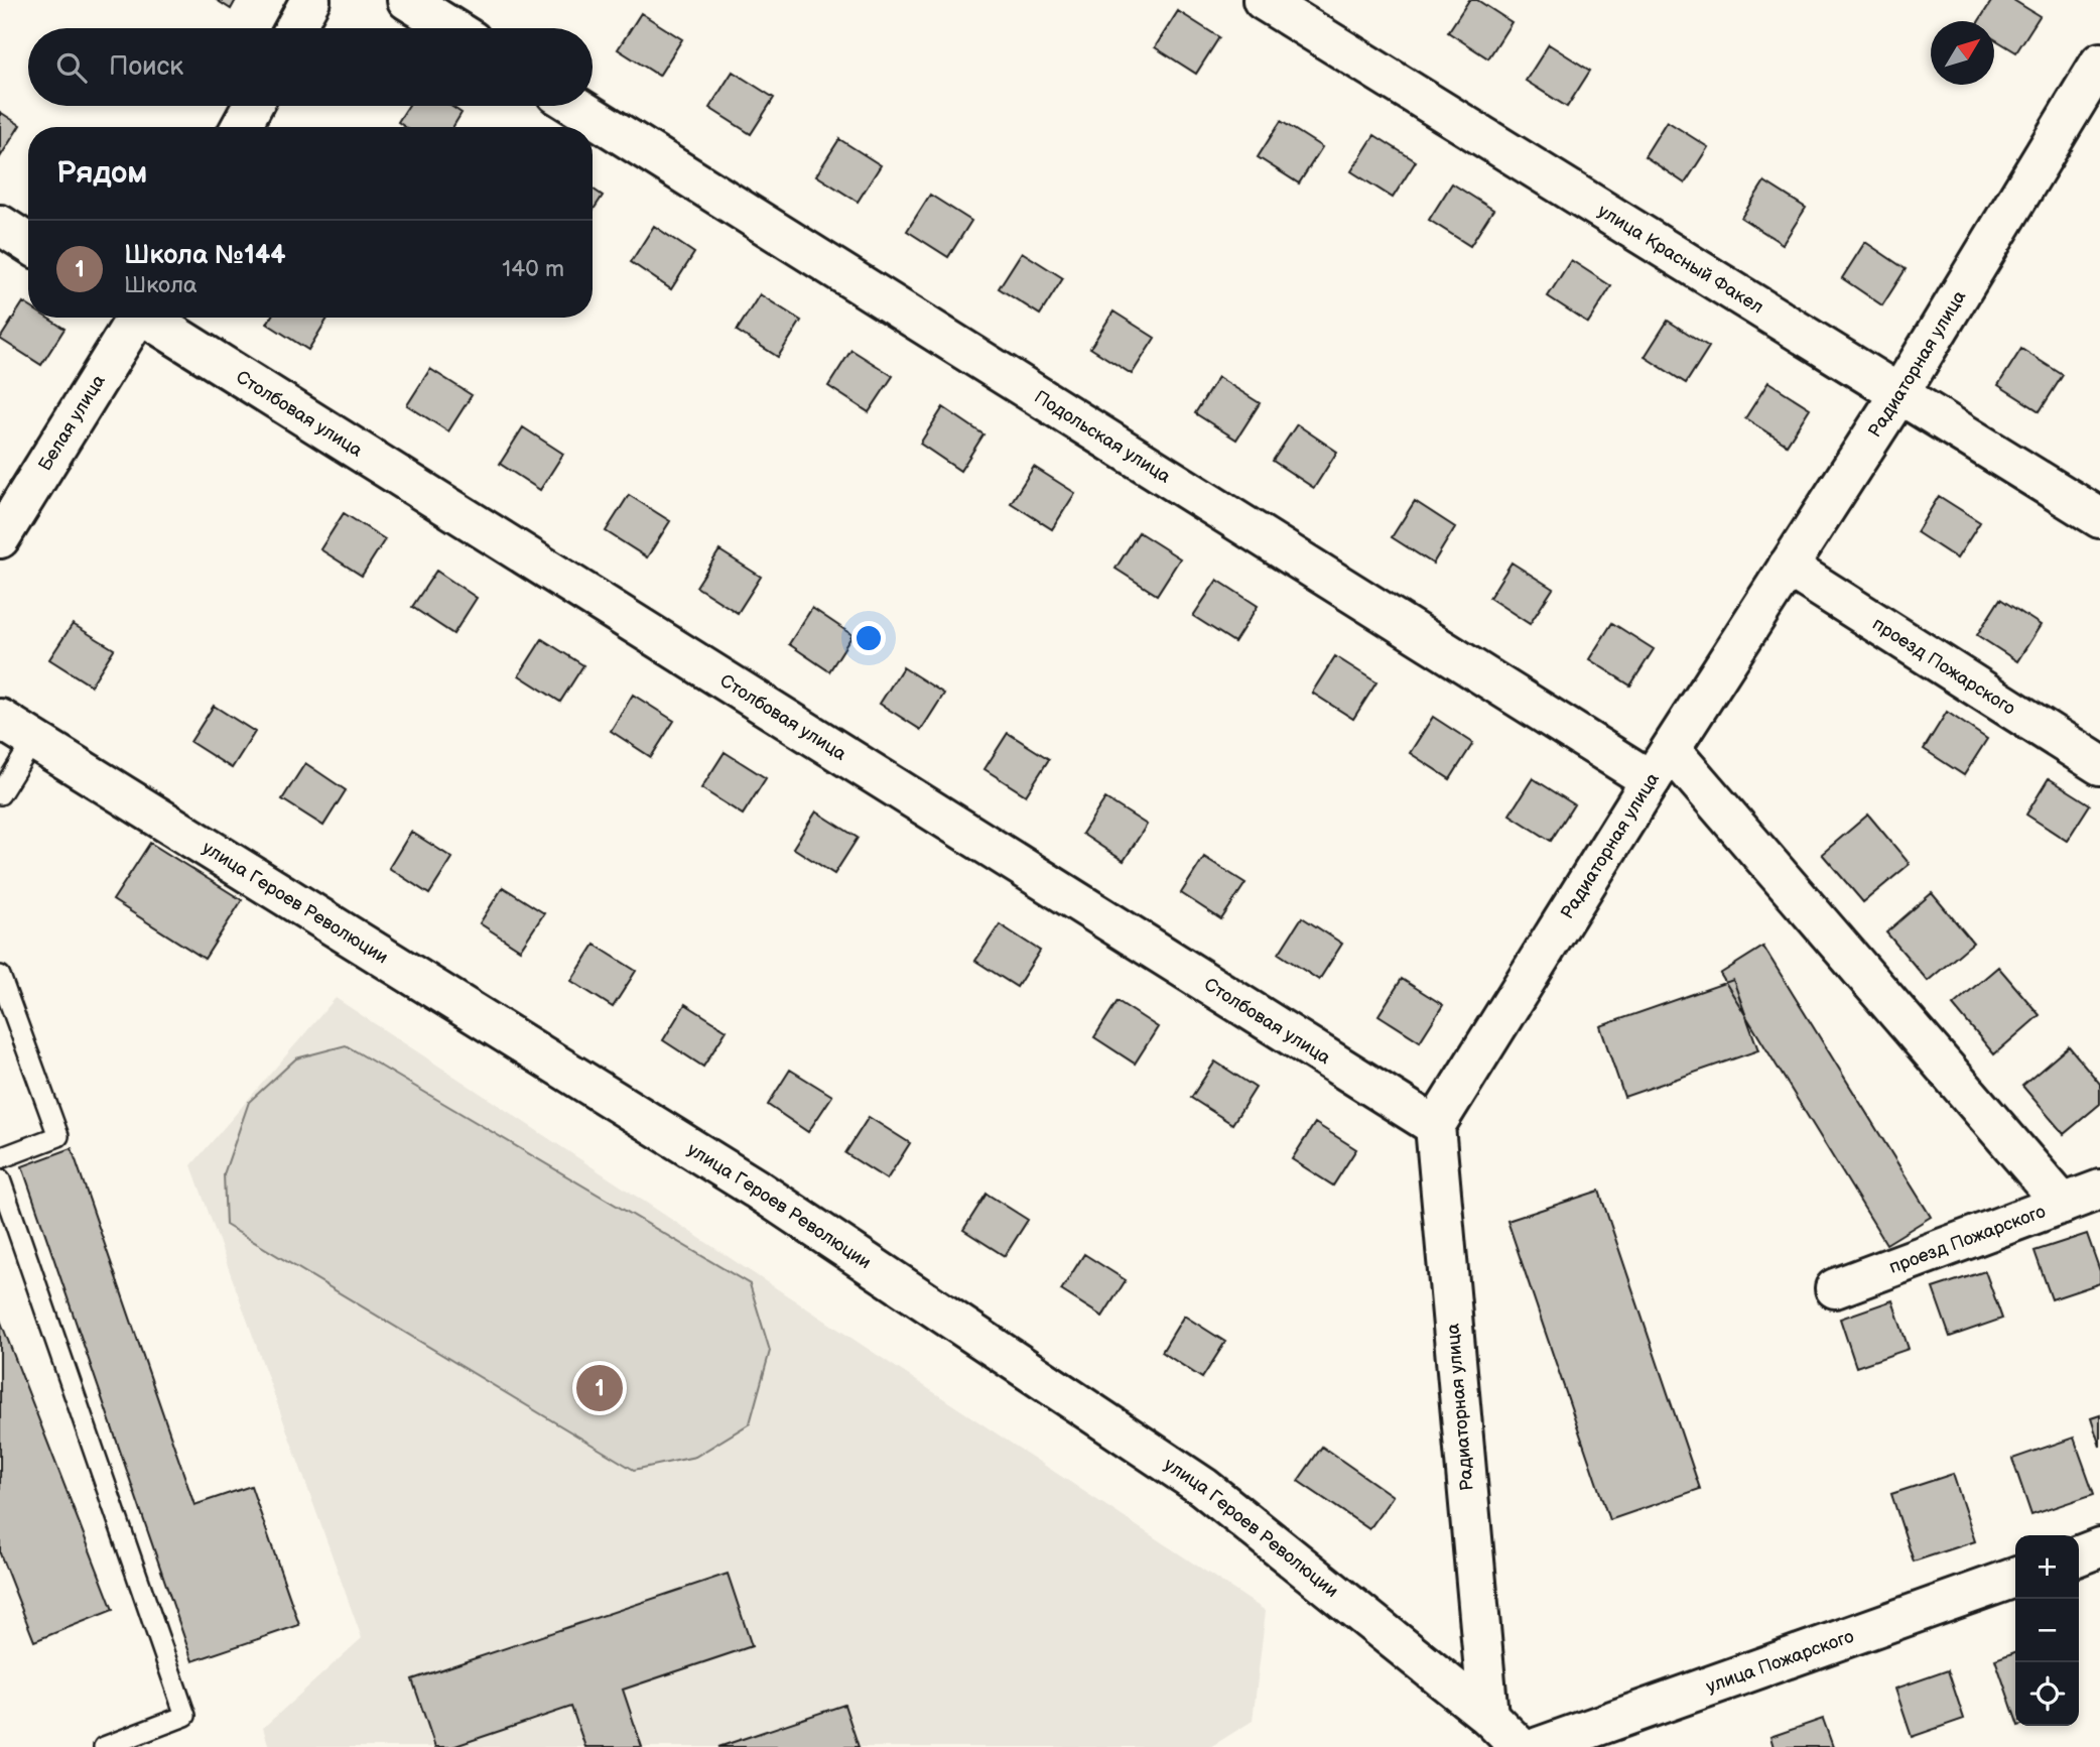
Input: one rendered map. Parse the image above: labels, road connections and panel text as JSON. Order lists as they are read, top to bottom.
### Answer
{
  "streets": {
    "street": [
      "улица Красный Факел",
      "Радиаторная улица",
      "Столбовая улица",
      "Белая улица",
      "Подольская улица",
      "проезд Пожарского",
      "улица Героев Революции",
      "улица Пожарского"
    ]
  },
  "crossings": [
    ["улица Красный Факел", "Радиаторная улица"],
    ["Радиаторная улица", "Столбовая улица"],
    ["Радиаторная улица", "Подольская улица"],
    ["Радиаторная улица", "проезд Пожарского"],
    ["Радиаторная улица", "улица Героев Революции"],
    ["Подольская улица", "проезд Пожарского"]
  ],
  "north": "top right",
  "page": {
    "search": "Поиск",
    "heading": "Рядом",
    "list": [
      {
        "mark": "1",
        "name": "Школа №144",
        "note": "Школа",
        "value": "140 m"
      }
    ],
    "pins": "1",
    "map_buttons": ["+", "−"]
  }
}
